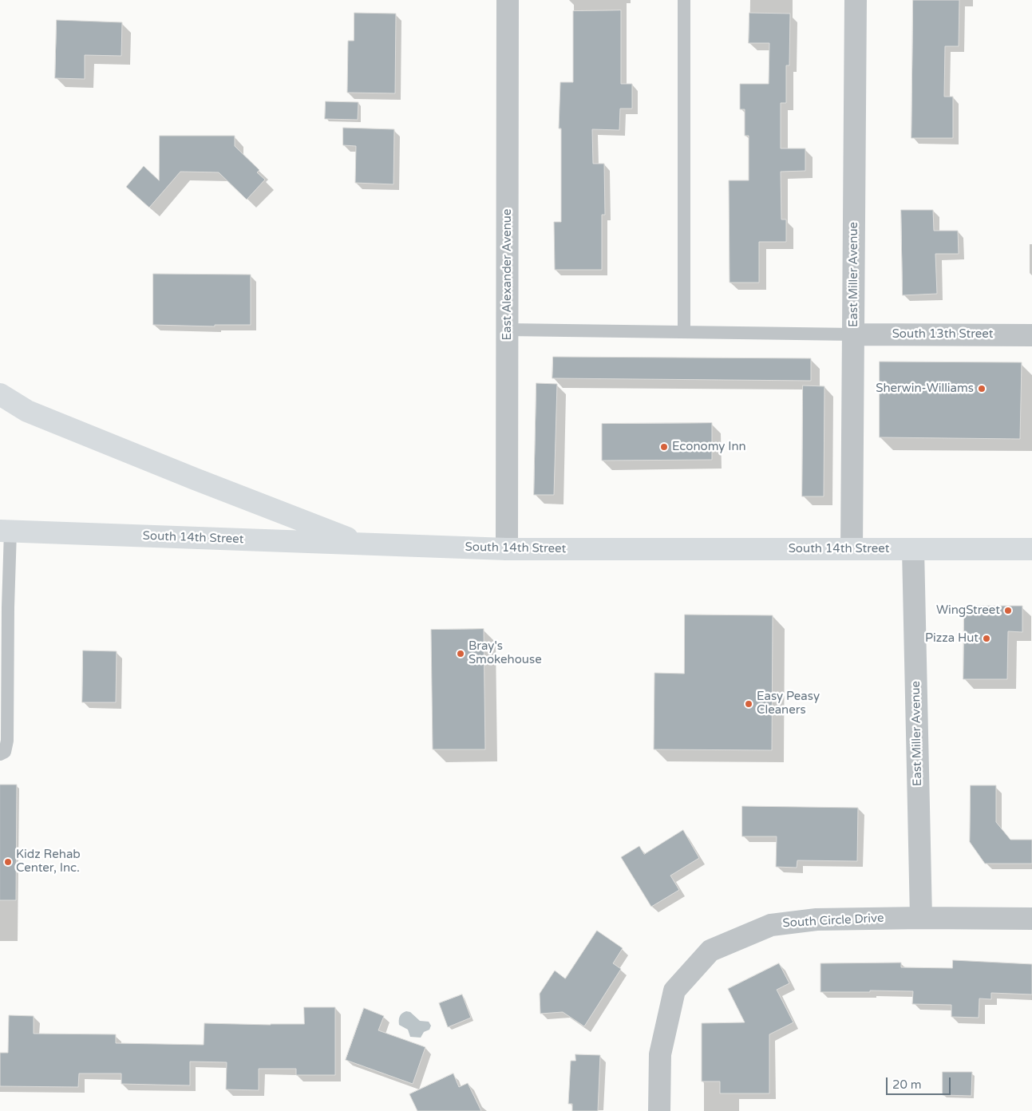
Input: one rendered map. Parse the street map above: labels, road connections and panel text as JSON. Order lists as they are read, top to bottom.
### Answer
{
  "streets": {
    "main road": ["South 14th Street"],
    "street": [
      "East Alexander Avenue",
      "East Miller Avenue",
      "South 13th Street",
      "South Circle Drive"
    ]
  },
  "crossings": [
    ["East Alexander Avenue", "South 14th Street"],
    ["East Miller Avenue", "South 13th Street"],
    ["East Miller Avenue", "South 14th Street"],
    ["East Miller Avenue", "South Circle Drive"]
  ],
  "places": [
    "Sherwin-Williams",
    "Economy Inn",
    "WingStreet",
    "Pizza Hut",
    "Bray's Smokehouse",
    "Easy Peasy Cleaners",
    "Kidz Rehab Center, Inc."
  ],
  "scale_bar": "20 m"
}
